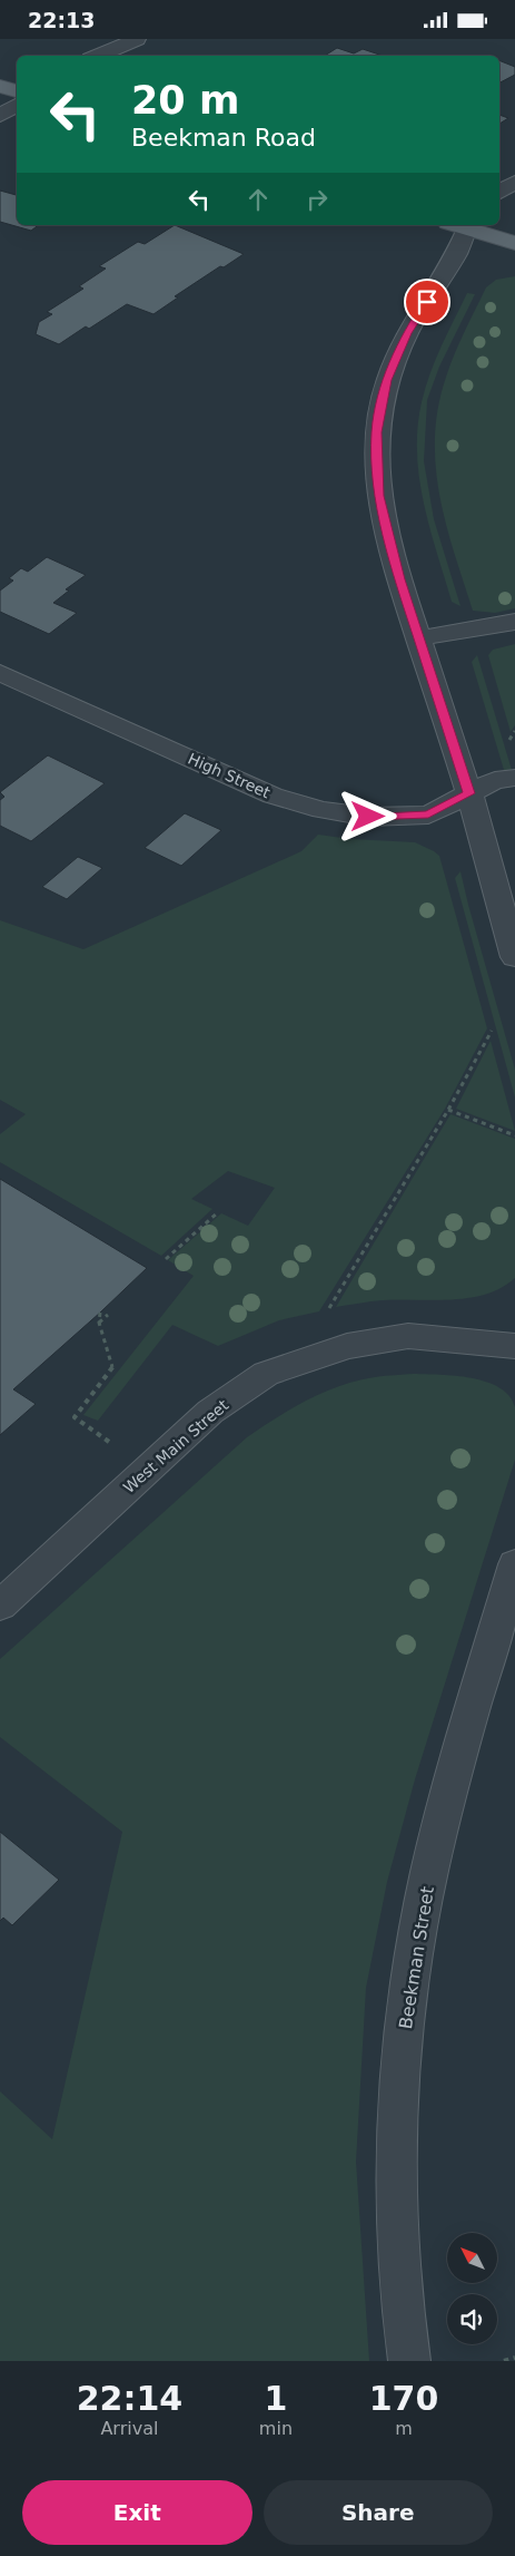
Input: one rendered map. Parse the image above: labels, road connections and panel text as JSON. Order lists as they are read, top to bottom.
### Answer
{
  "streets": {
    "street": ["High Street", "West Main Street", "Beekman Street"]
  },
  "north": "top left",
  "page": {
    "status": "22:13",
    "turn": ["20 m", "Beekman Road"],
    "eta": [
      "22:14",
      "Arrival",
      "1",
      "min",
      "170",
      "m"
    ],
    "buttons": ["Exit", "Share"]
  }
}
